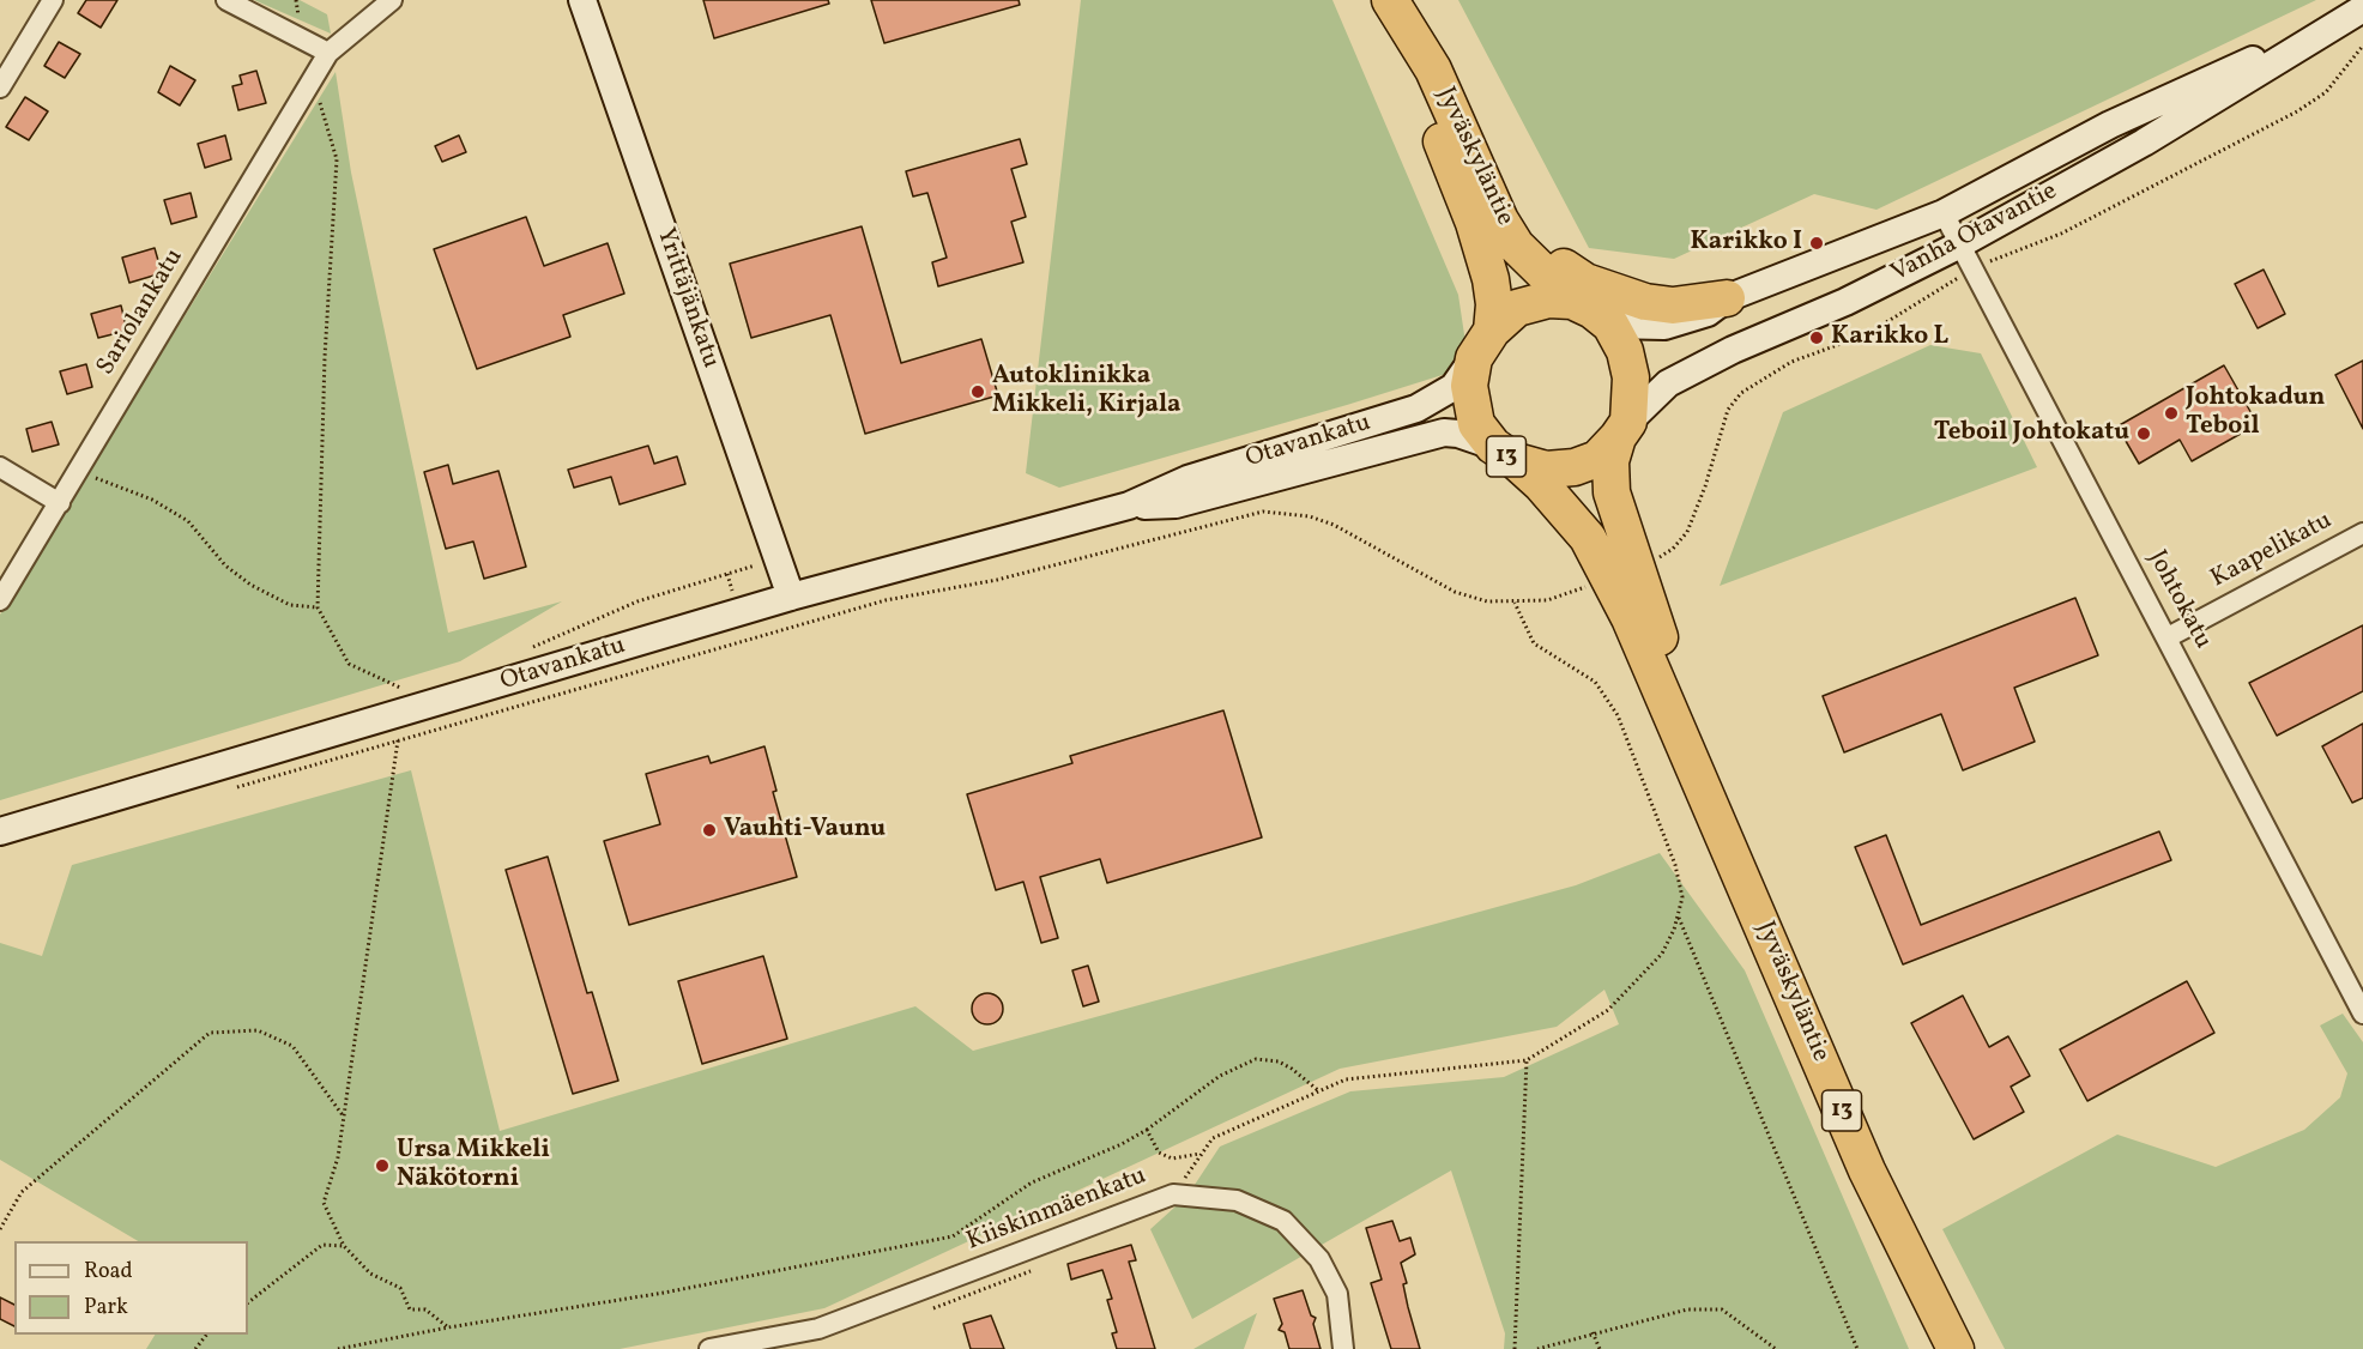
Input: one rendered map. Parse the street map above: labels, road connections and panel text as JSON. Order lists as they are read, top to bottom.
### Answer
{
  "streets": {
    "highway": ["Jyväskyläntie", "13"],
    "main road": ["Vanha Otavantie", "Yrittäjänkatu", "Otavankatu"],
    "street": [
      "Sariolankatu",
      "Kaapelikatu",
      "Johtokatu",
      "Kiiskinmäenkatu"
    ]
  },
  "crossings": [
    ["Jyväskyläntie", "Vanha Otavantie"],
    ["Jyväskyläntie", "Otavankatu"],
    ["Jyväskyläntie", "13"],
    ["Vanha Otavantie", "Otavankatu"],
    ["Vanha Otavantie", "13"],
    ["Vanha Otavantie", "Johtokatu"],
    ["Yrittäjänkatu", "Otavankatu"],
    ["Otavankatu", "13"],
    ["Kaapelikatu", "Johtokatu"]
  ],
  "places": [
    "Karikko I",
    "Karikko L",
    "Autoklinikka Mikkeli, Kirjala",
    "Johtokadun Teboil",
    "Teboil Johtokatu",
    "Vauhti-Vaunu",
    "Ursa Mikkeli Näkötorni"
  ],
  "legend": ["Road", "Park"]
}
